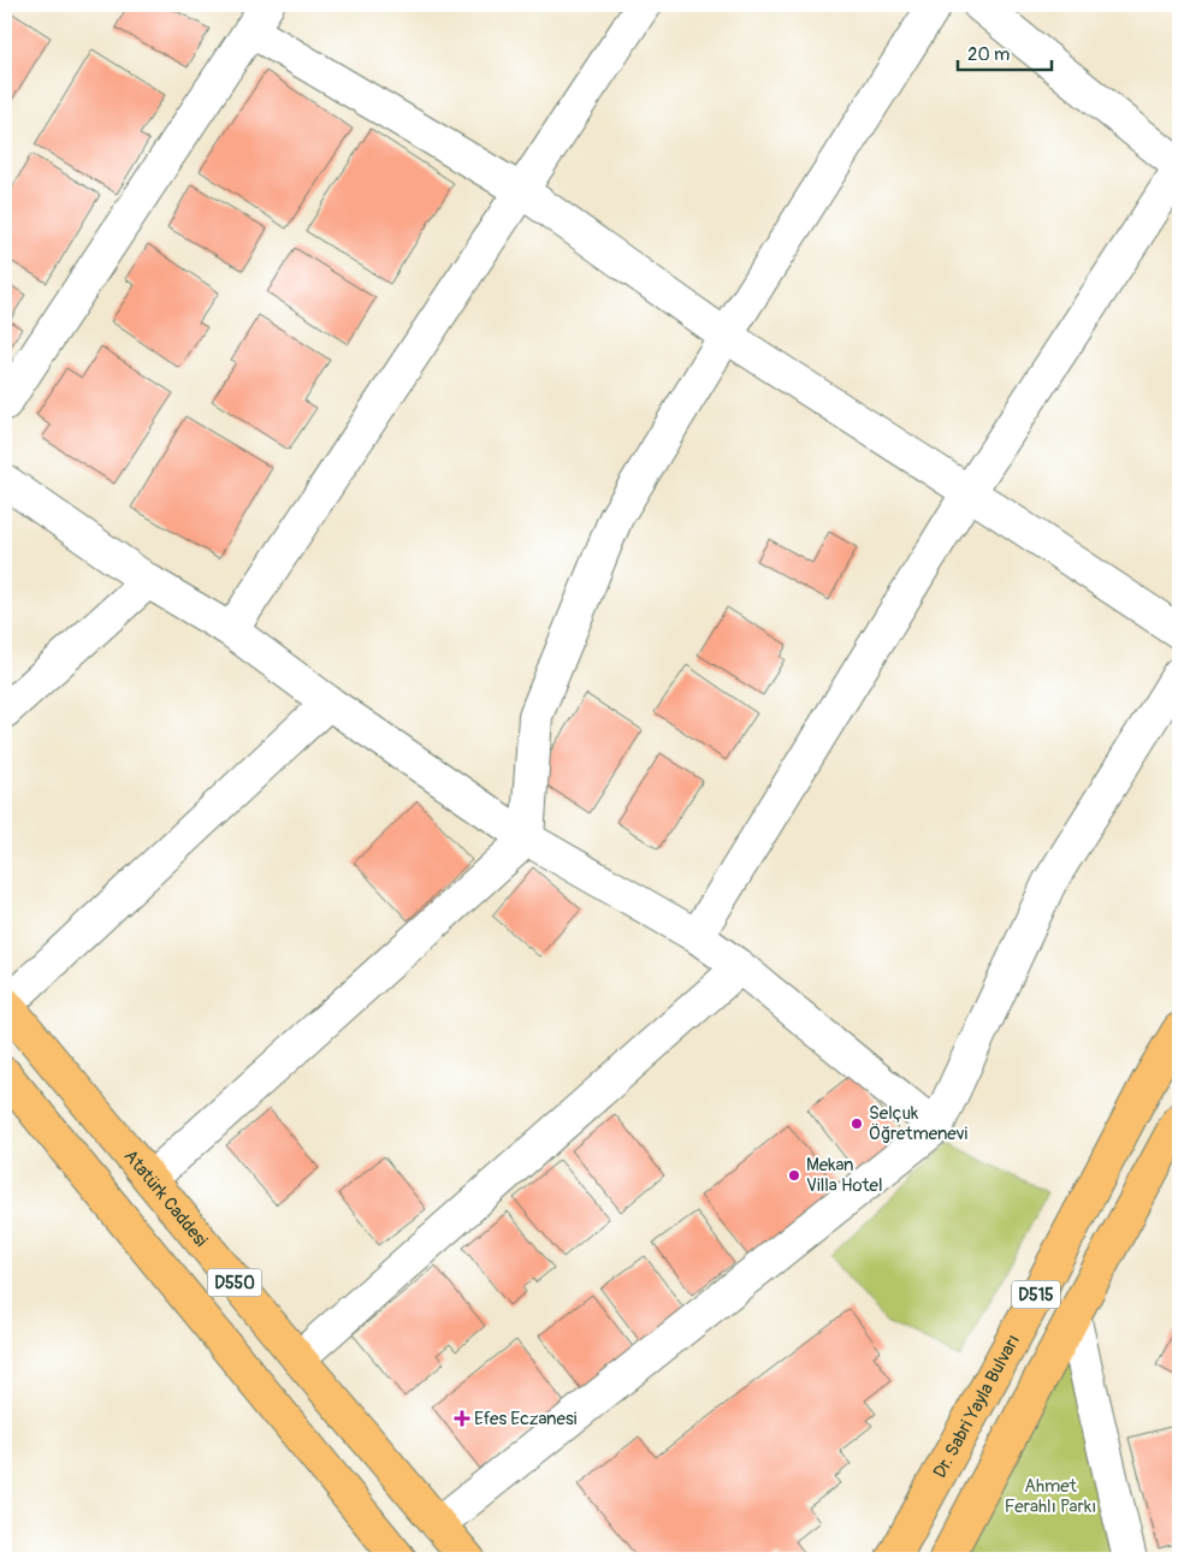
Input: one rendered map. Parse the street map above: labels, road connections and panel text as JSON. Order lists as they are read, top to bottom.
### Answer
{
  "streets": {
    "highway": [
      "Atatürk Caddesi",
      "D550",
      "D515",
      "Dr. Sabri Yayla Bulvarı"
    ]
  },
  "parks": ["Ahmet Ferahlı Parkı"],
  "places": {
    "other": ["Selçuk Öğretmenevi", "Mekan Villa Hotel"],
    "health": ["Efes Eczanesi"]
  },
  "scale_bar": "20 m"
}
